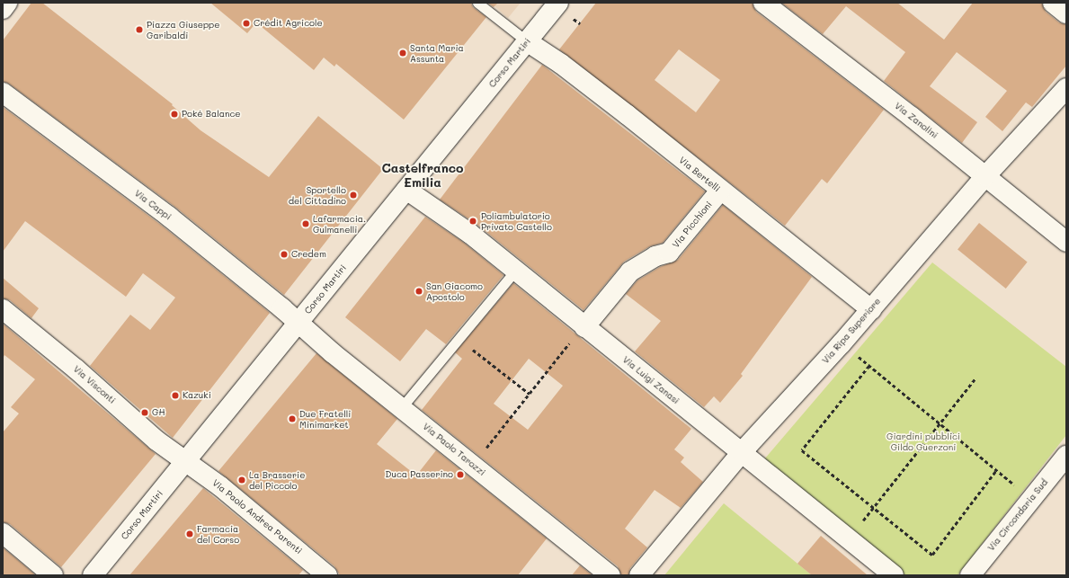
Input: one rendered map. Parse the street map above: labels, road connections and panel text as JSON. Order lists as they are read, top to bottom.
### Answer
{
  "streets": {
    "street": [
      "Corso Martiri",
      "Via Zanolini",
      "Via Bertelli",
      "Via Cappi",
      "Via Picchioni",
      "Via Ripa Superiore",
      "Via Luigi Zanasi",
      "Via Visconti",
      "Via Paolo Tarozzi",
      "Via Circondaria Sud",
      "Via Paolo Andrea Parenti"
    ]
  },
  "crossings": [
    ["Corso Martiri", "Via Bertelli"],
    ["Corso Martiri", "Via Cappi"],
    ["Corso Martiri", "Via Luigi Zanasi"],
    ["Corso Martiri", "Via Visconti"],
    ["Corso Martiri", "Via Paolo Tarozzi"],
    ["Corso Martiri", "Via Paolo Andrea Parenti"],
    ["Via Zanolini", "Via Ripa Superiore"],
    ["Via Bertelli", "Via Picchioni"],
    ["Via Bertelli", "Via Ripa Superiore"],
    ["Via Cappi", "Via Paolo Tarozzi"],
    ["Via Picchioni", "Via Luigi Zanasi"],
    ["Via Ripa Superiore", "Via Luigi Zanasi"],
    ["Via Visconti", "Via Paolo Andrea Parenti"]
  ],
  "districts": ["Castelfranco Emilia"],
  "parks": ["Giardini pubblici Gildo Guerzoni"],
  "places": [
    "Crédit Agricole",
    "Piazza Giuseppe Garibaldi",
    "Santa Maria Assunta",
    "Poké Balance",
    "Sportello del Cittadino",
    "Poliambulatorio Privato Castello",
    "Lafarmacia. Gulmanelli",
    "Credem",
    "San Giacomo Apostolo",
    "Kazuki",
    "GH",
    "Due Fratelli Minimarket",
    "Duca Passerino",
    "La Brasserie del Piccolo",
    "Farmacia del Corso"
  ]
}
